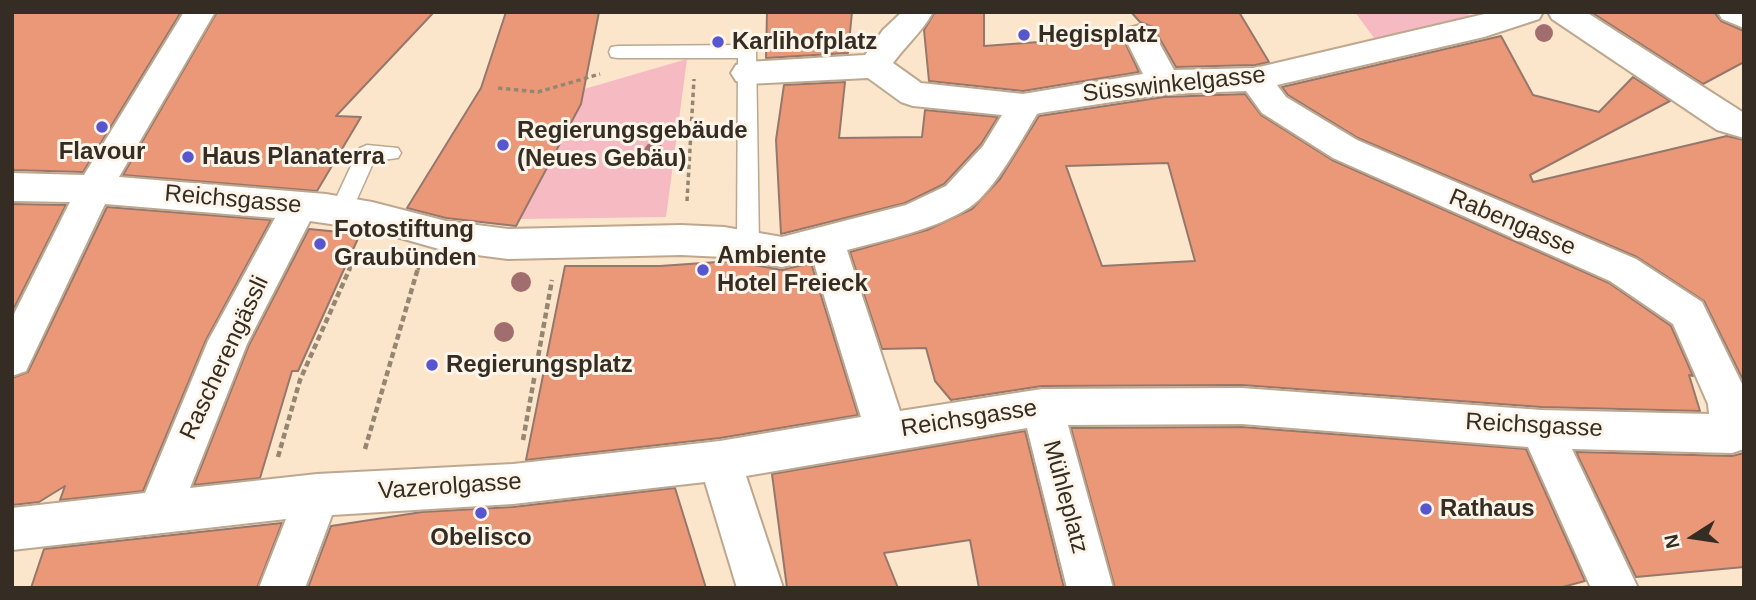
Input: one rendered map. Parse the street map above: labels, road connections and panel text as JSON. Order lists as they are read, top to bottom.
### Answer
{
  "streets": {
    "street": [
      "Süsswinkelgasse",
      "Reichsgasse",
      "Rabengasse",
      "Rascherengässli",
      "Vazerolgasse",
      "Mühleplatz"
    ]
  },
  "crossings": [
    ["Süsswinkelgasse", "Rabengasse"],
    ["Reichsgasse", "Rabengasse"],
    ["Reichsgasse", "Rascherengässli"],
    ["Reichsgasse", "Vazerolgasse"],
    ["Reichsgasse", "Mühleplatz"],
    ["Rascherengässli", "Vazerolgasse"]
  ],
  "places": [
    "Hegisplatz",
    "Karlihofplatz",
    "Flavour",
    "Regierungsgebäude (Neues Gebäu)",
    "Haus Planaterra",
    "Fotostiftung Graubünden",
    "Ambiente Hotel Freieck",
    "Regierungsplatz",
    "Rathaus",
    "Obelisco"
  ],
  "north": "left"
}
